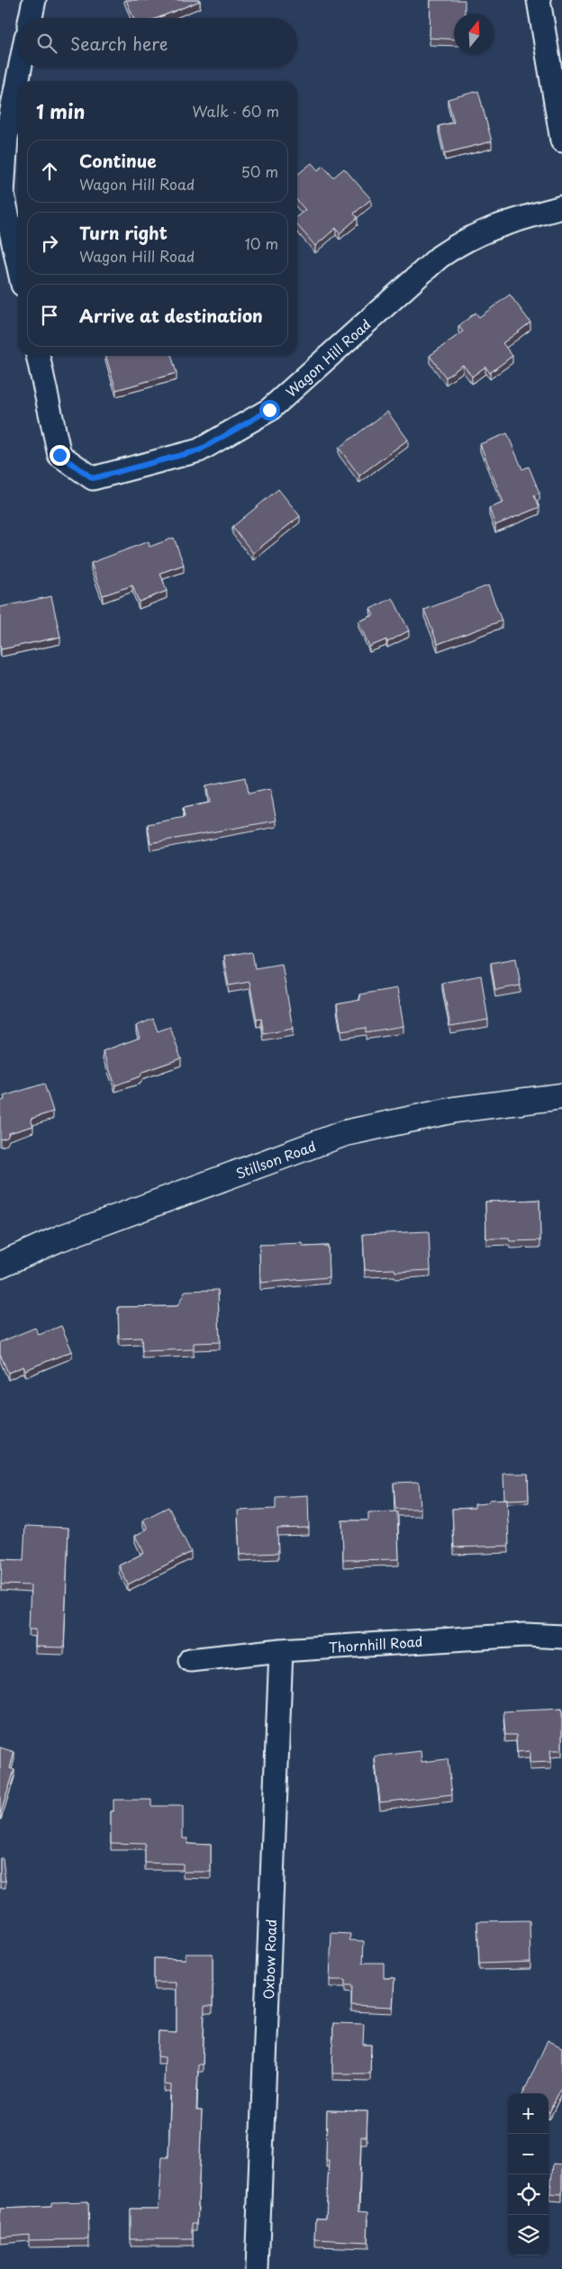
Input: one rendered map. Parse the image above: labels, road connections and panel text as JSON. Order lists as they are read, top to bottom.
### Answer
{
  "streets": {
    "street": [
      "Wagon Hill Road",
      "Stillson Road",
      "Thornhill Road",
      "Oxbow Road"
    ]
  },
  "crossings": [
    ["Thornhill Road", "Oxbow Road"]
  ],
  "north": "top",
  "page": {
    "search": "Search here",
    "heading": ["1 min", "Walk · 60 m"],
    "list": [
      ["Continue", "Wagon Hill Road", "50 m"],
      ["Turn right", "Wagon Hill Road", "10 m"],
      "Arrive at destination"
    ],
    "map_buttons": ["+", "−"]
  }
}
